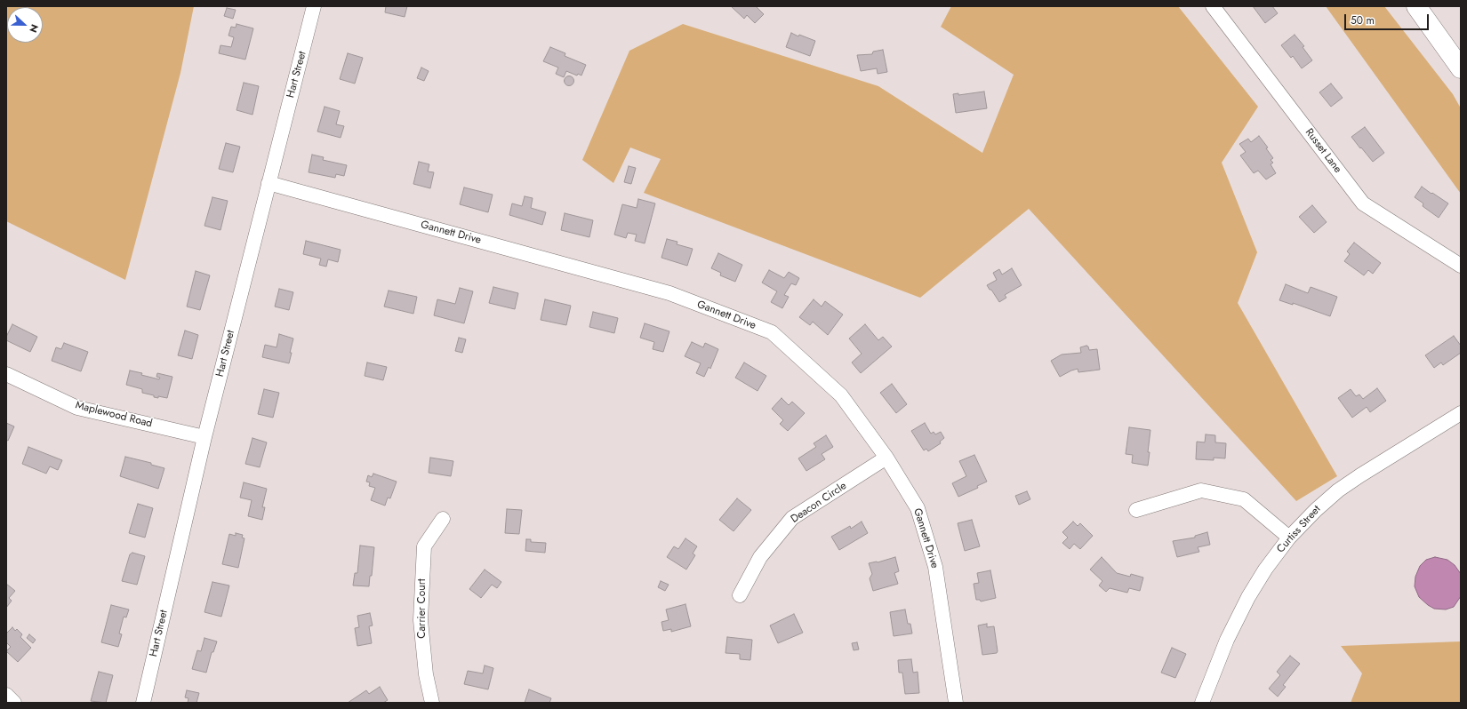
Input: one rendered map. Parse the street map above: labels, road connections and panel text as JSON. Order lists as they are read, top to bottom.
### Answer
{
  "streets": {
    "street": [
      "Hart Street",
      "Russet Lane",
      "Gannett Drive",
      "Maplewood Road",
      "Deacon Circle",
      "Curtiss Street",
      "Carrier Court"
    ]
  },
  "crossings": [
    ["Hart Street", "Gannett Drive"],
    ["Hart Street", "Maplewood Road"],
    ["Gannett Drive", "Deacon Circle"]
  ],
  "scale_bar": "50 m",
  "north": "right"
}
